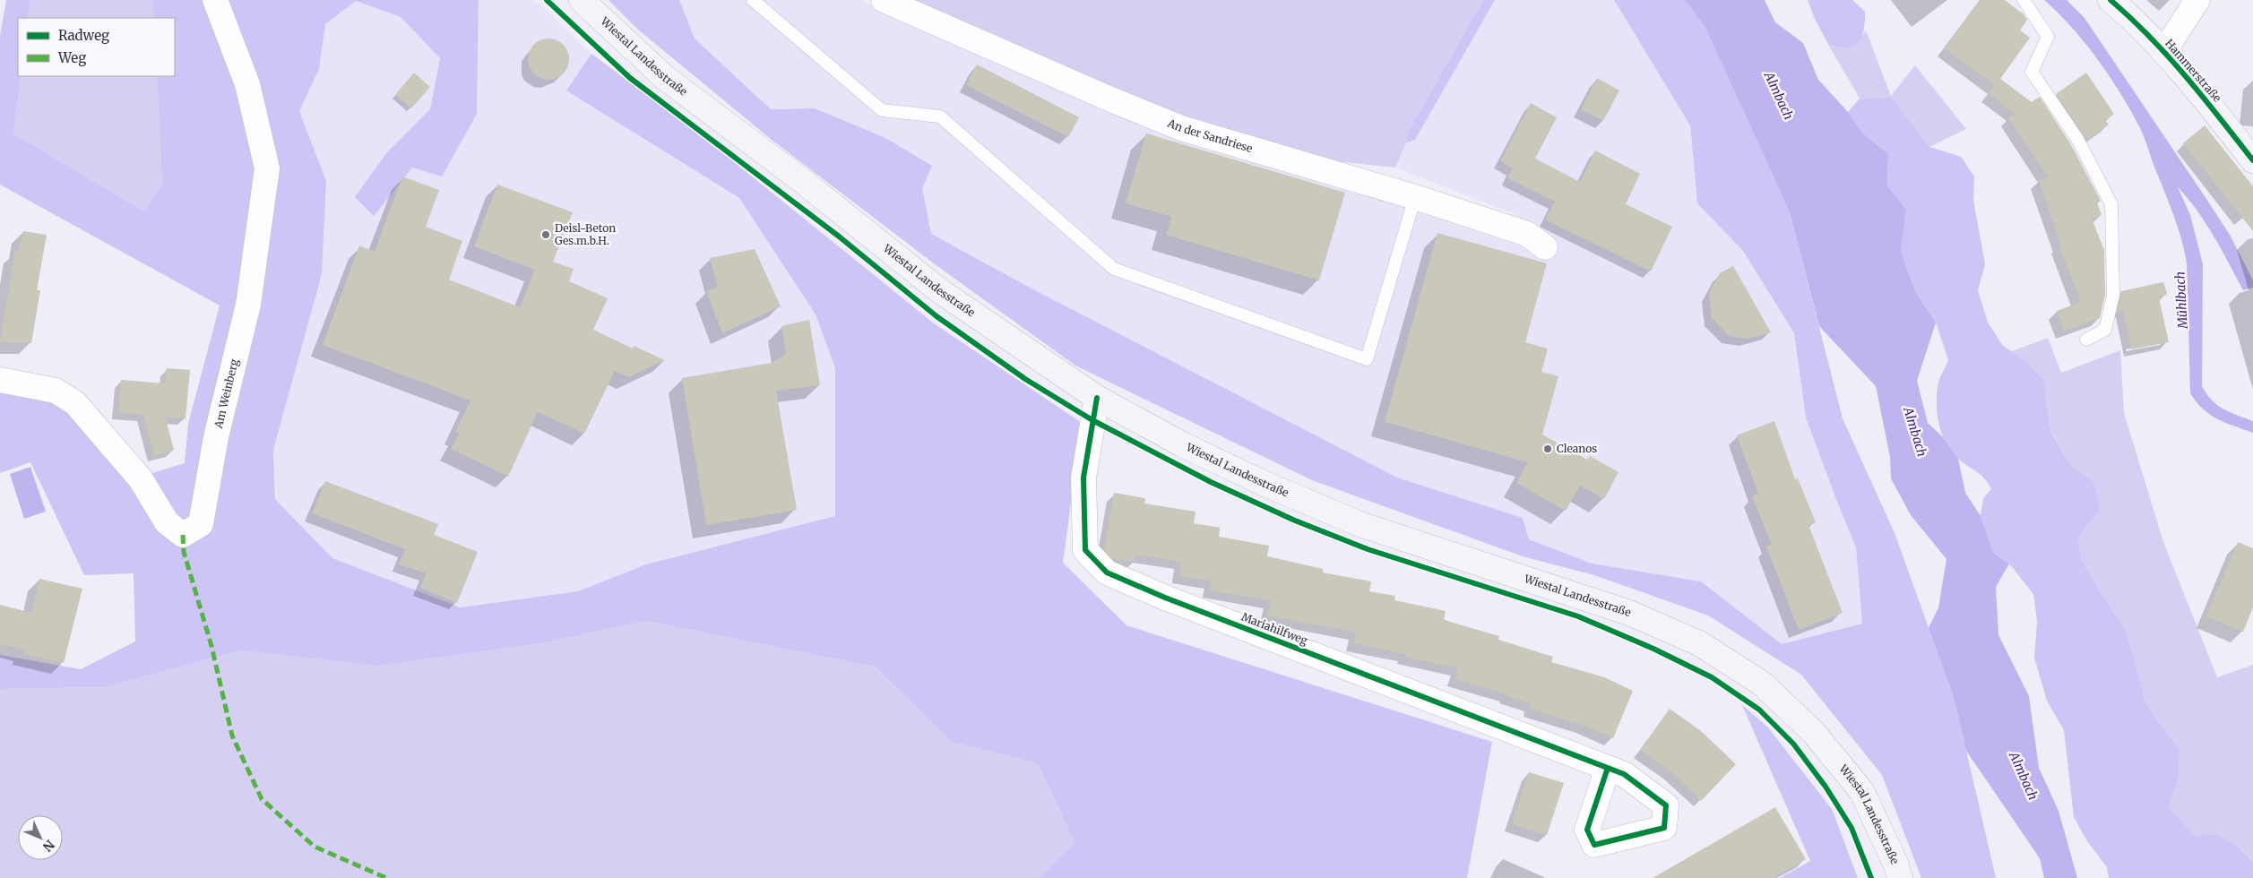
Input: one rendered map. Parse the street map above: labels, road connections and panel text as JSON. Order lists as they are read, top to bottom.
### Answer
{
  "streets": {
    "main road": ["Wiestal Landesstraße", "Hammerstraße"],
    "street": ["An der Sandriese", "Am Weinberg", "Mariahilfweg"]
  },
  "crossings": [
    ["Wiestal Landesstraße", "Mariahilfweg"]
  ],
  "water": ["Almbach", "Mühlbach"],
  "places": ["Deisl-Beton Ges.m.b.H.", "Cleanos"],
  "legend": ["Radweg", "Weg"],
  "north": "bottom right"
}
